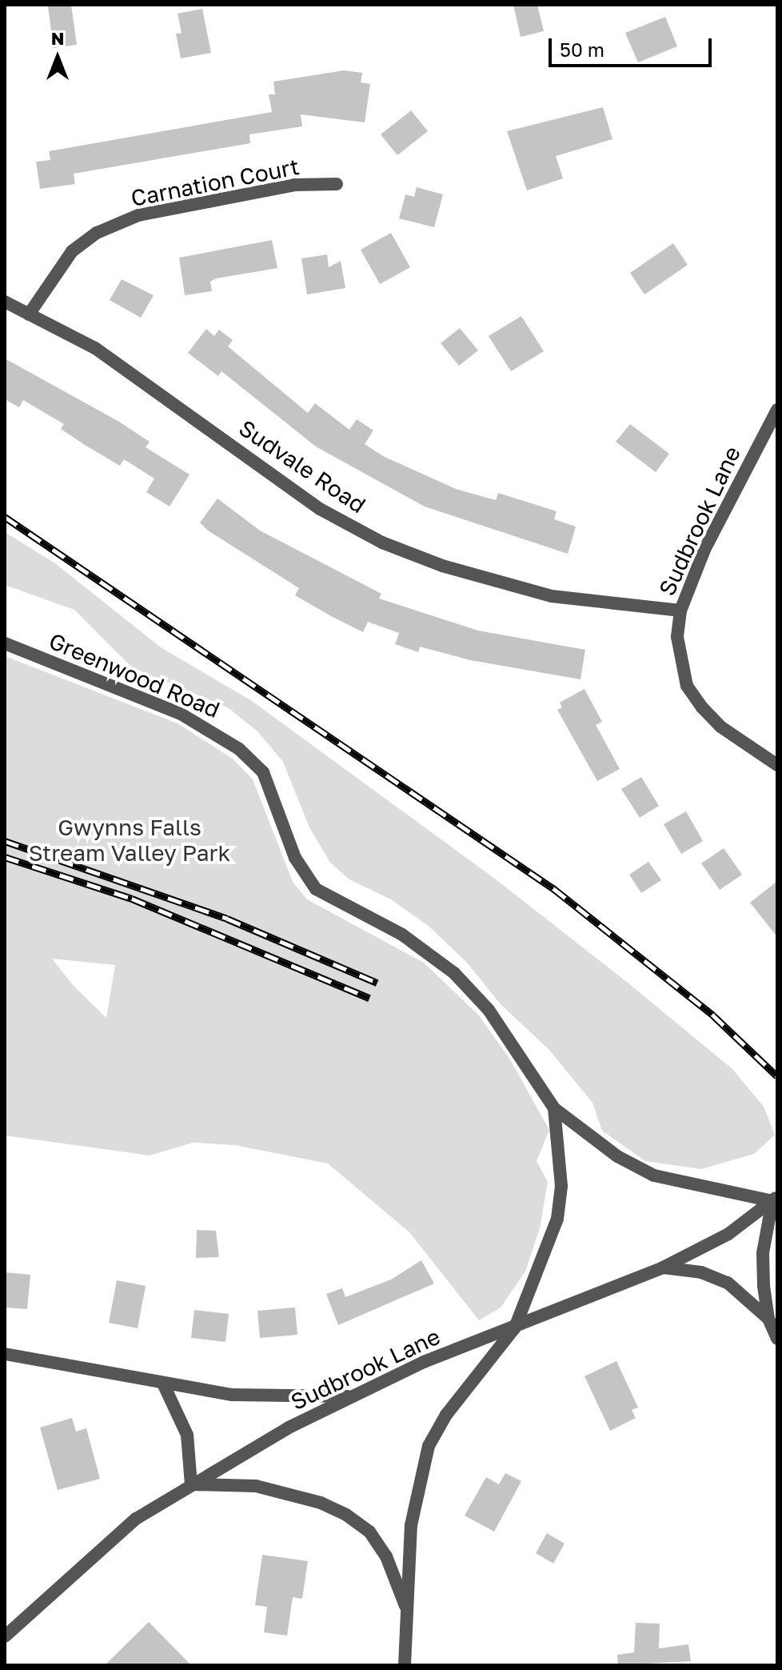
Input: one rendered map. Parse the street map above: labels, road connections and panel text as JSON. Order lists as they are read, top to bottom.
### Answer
{
  "streets": {
    "street": [
      "Carnation Court",
      "Sudvale Road",
      "Sudbrook Lane",
      "Greenwood Road"
    ]
  },
  "crossings": [
    ["Carnation Court", "Sudvale Road"],
    ["Sudvale Road", "Sudbrook Lane"],
    ["Sudbrook Lane", "Greenwood Road"]
  ],
  "parks": ["Gwynns Falls Stream Valley Park"],
  "scale_bar": "50 m",
  "north": "top"
}
